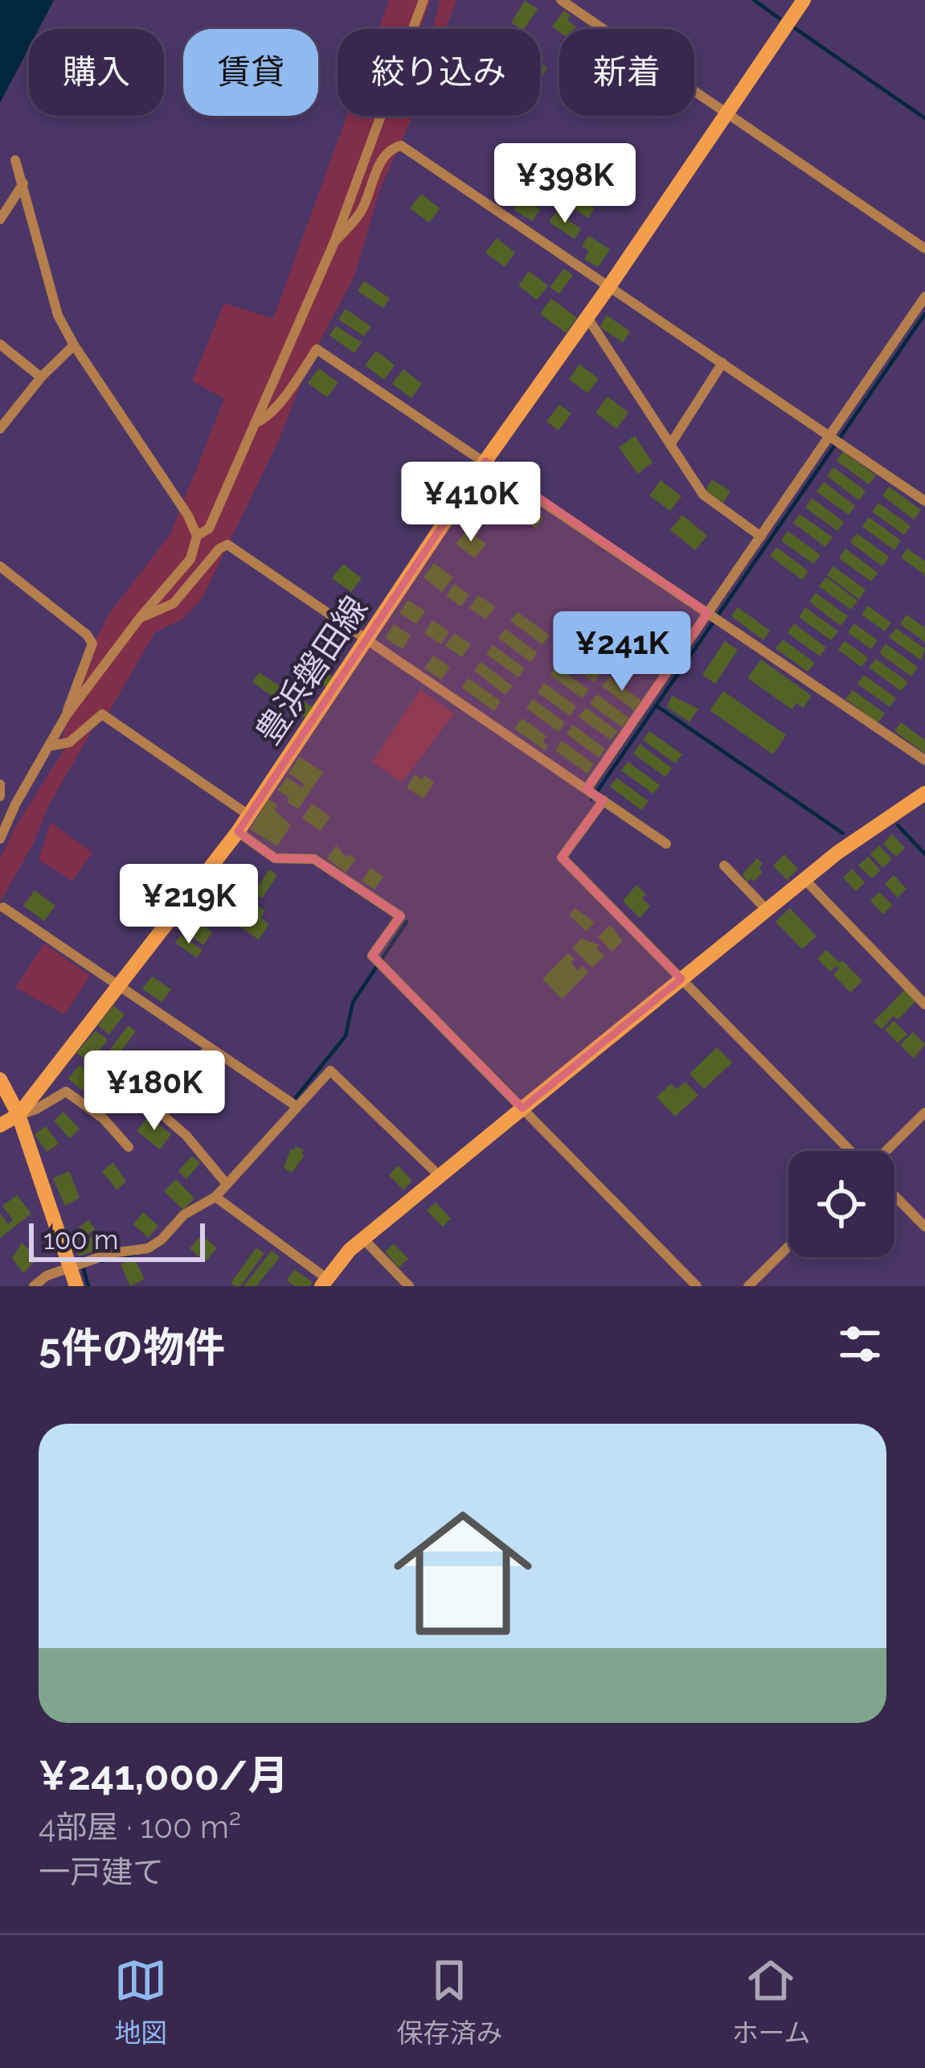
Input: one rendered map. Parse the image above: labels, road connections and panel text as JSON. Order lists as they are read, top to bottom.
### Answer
{
  "streets": {
    "main road": ["豊浜磐田線"]
  },
  "scale_bar": "100 m",
  "page": {
    "chip": [
      "購入",
      "賃貸",
      "絞り込み",
      "新着"
    ],
    "price": [
      "¥398K",
      "¥410K",
      "¥241K",
      "¥219K",
      "¥180K"
    ],
    "scale": "100 m",
    "heading": "5件の物件",
    "list": [
      {
        "name": "¥241,000/月",
        "note": "4部屋 · 100 m² · 一戸建て"
      }
    ],
    "tabs": ["地図", "保存済み", "ホーム"]
  }
}
